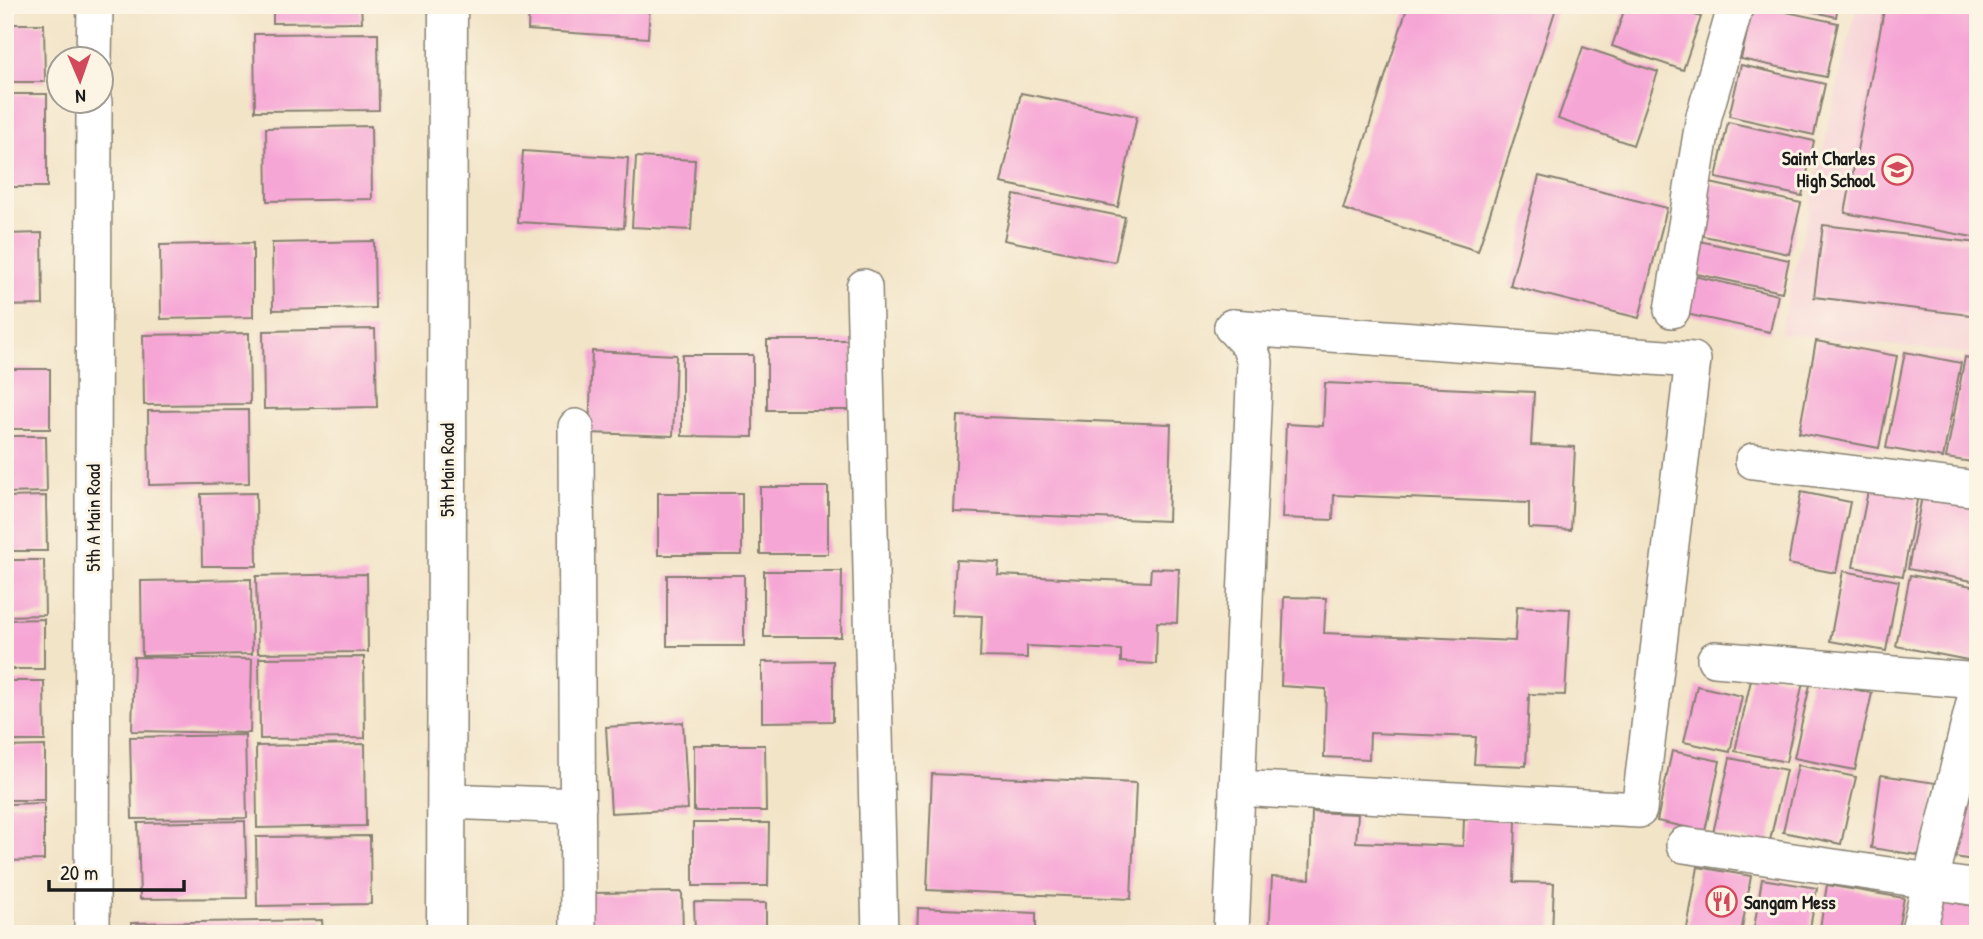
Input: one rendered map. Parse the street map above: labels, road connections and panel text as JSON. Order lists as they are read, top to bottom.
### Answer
{
  "streets": {
    "street": ["5th Main Road", "5th A Main Road"]
  },
  "places": {
    "school or university": ["Saint Charles High School"],
    "restaurant": ["Sangam Mess"]
  },
  "scale_bar": "20 m",
  "north": "bottom"
}
